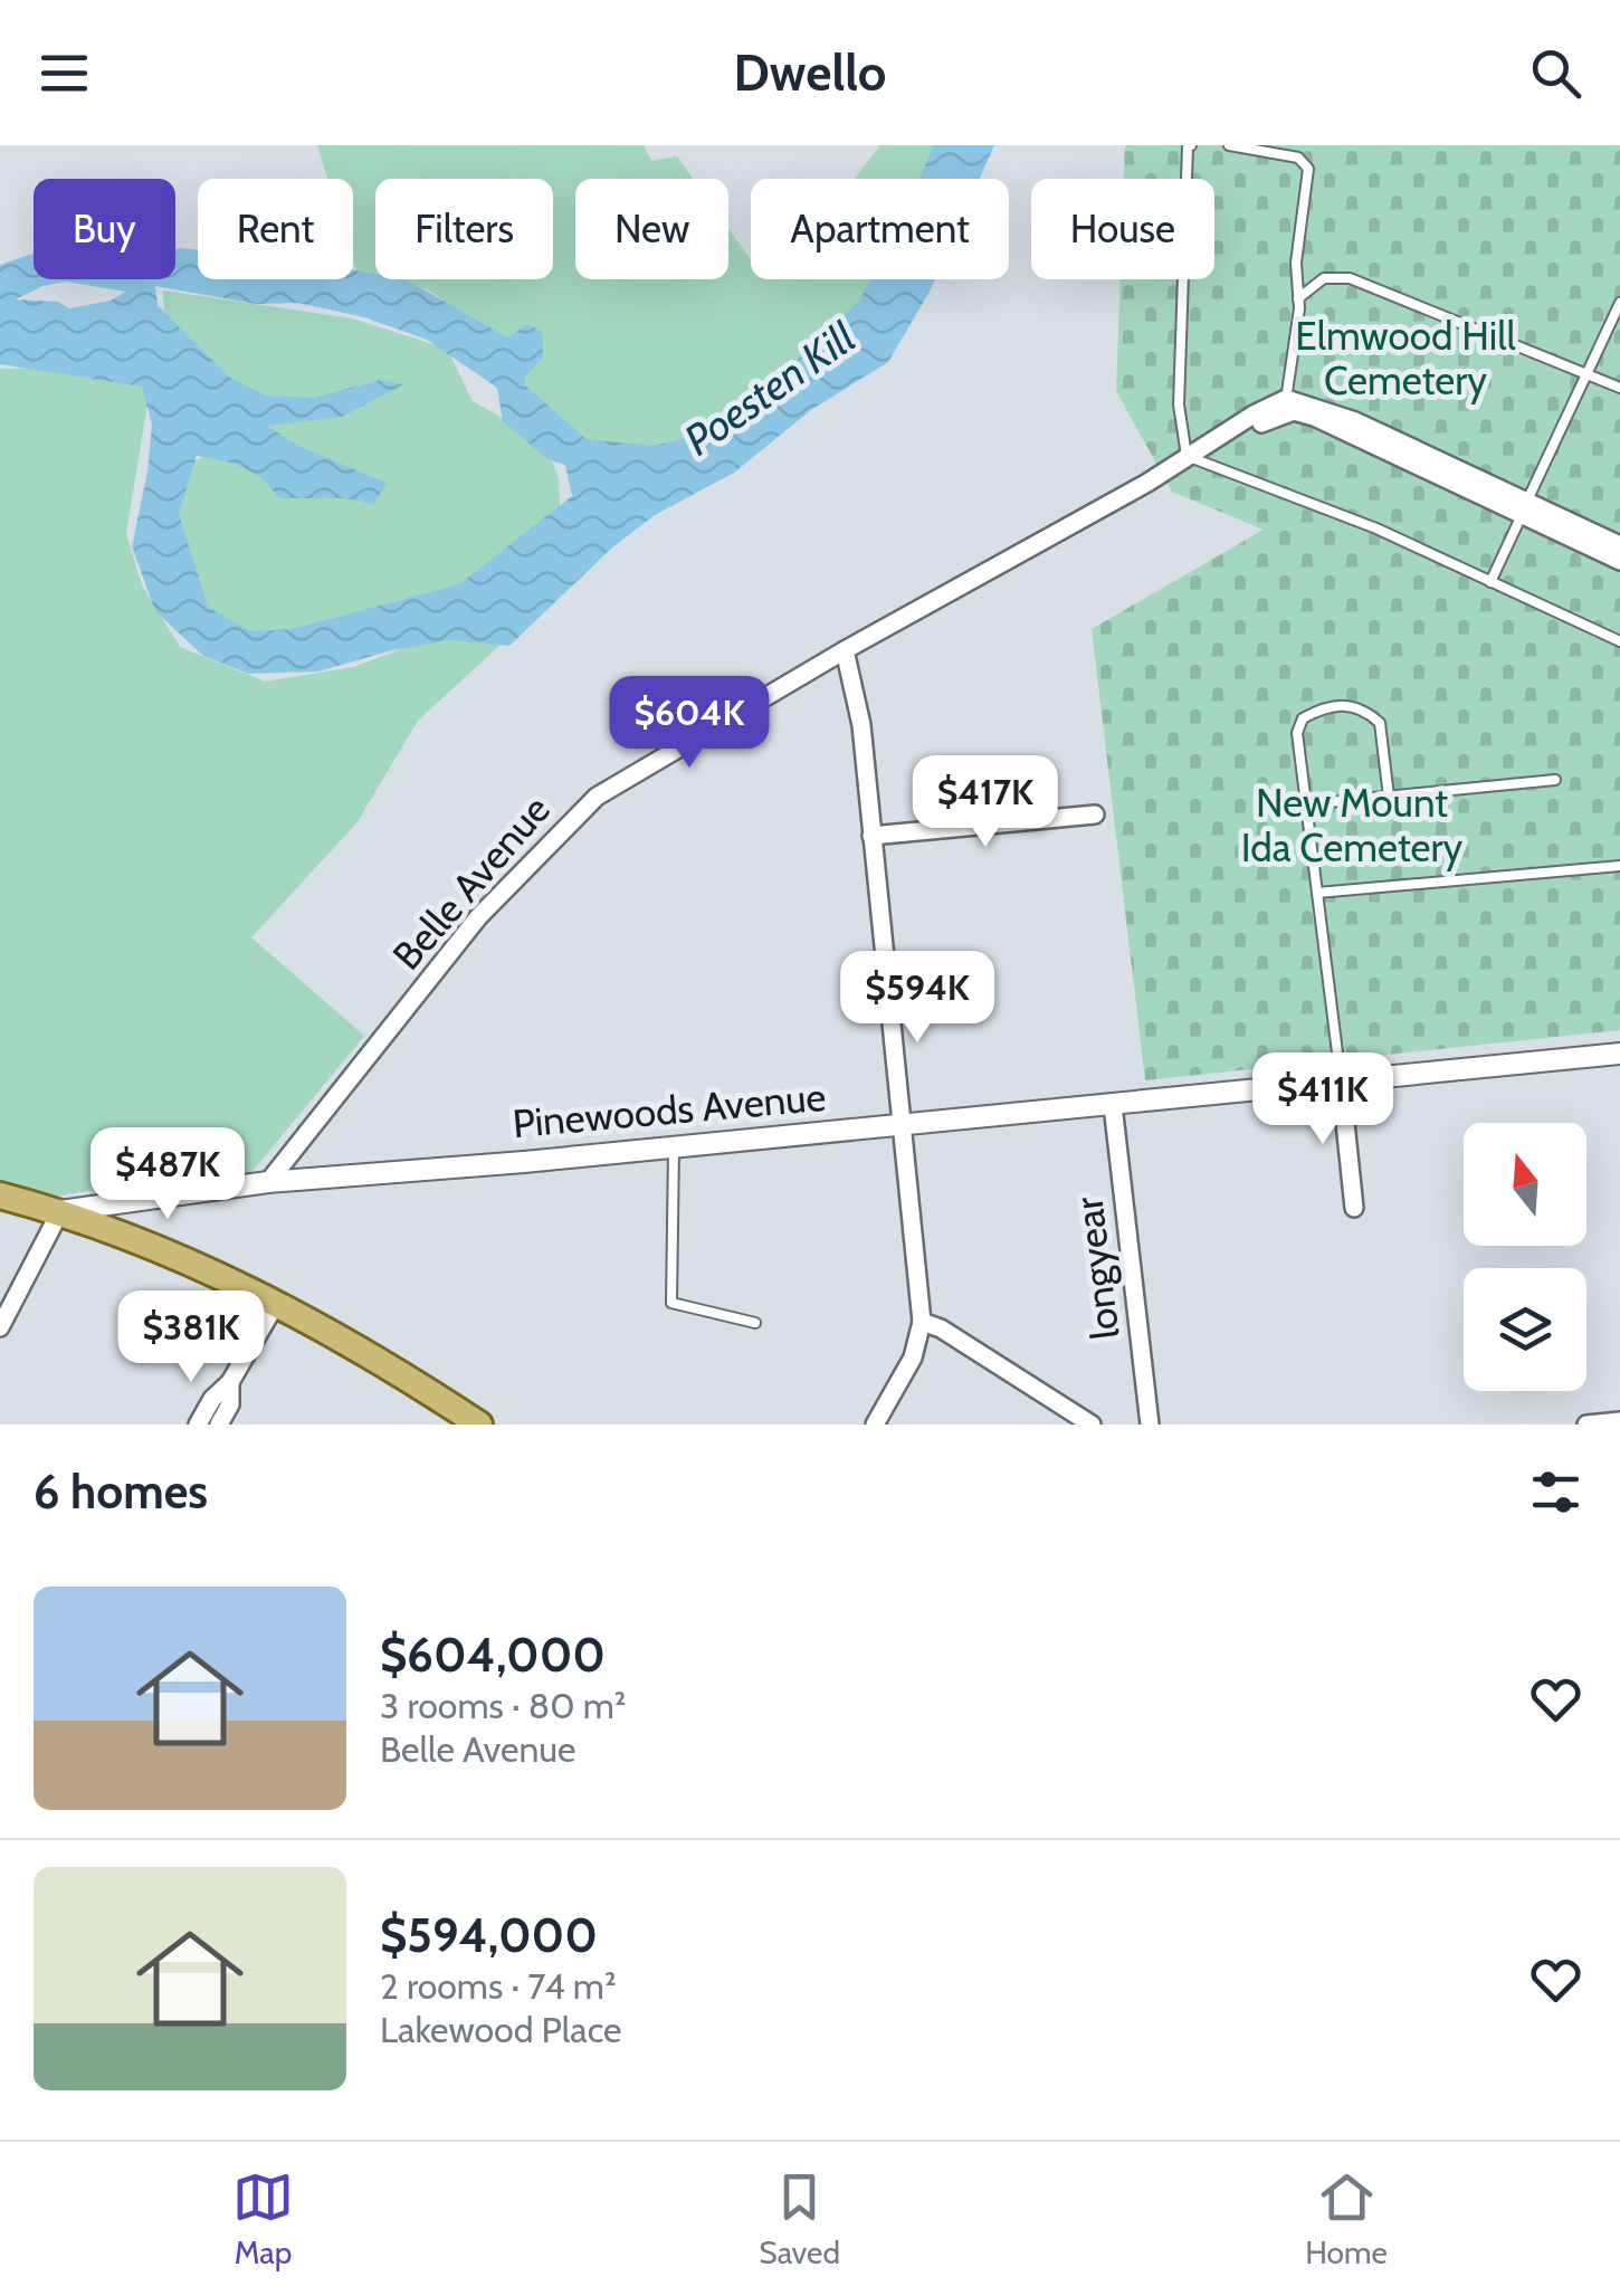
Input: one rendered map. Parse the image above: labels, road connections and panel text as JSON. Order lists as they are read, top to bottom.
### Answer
{
  "streets": {
    "street": ["Belle Avenue", "Pinewoods Avenue", "longyear"]
  },
  "crossings": [
    ["Belle Avenue", "Pinewoods Avenue"],
    ["Pinewoods Avenue", "longyear"]
  ],
  "water": ["Poesten Kill"],
  "parks": ["Elmwood Hill Cemetery", "New Mount Ida Cemetery"],
  "north": "top",
  "page": {
    "header": "Dwello",
    "chip": [
      "Buy",
      "Rent",
      "Filters",
      "New",
      "Apartment",
      "House"
    ],
    "price": [
      "$604K",
      "$417K",
      "$594K",
      "$411K",
      "$487K",
      "$381K"
    ],
    "heading": "6 homes",
    "list": [
      {
        "name": "$604,000",
        "note": "3 rooms · 80 m² · Belle Avenue"
      },
      {
        "name": "$594,000",
        "note": "2 rooms · 74 m² · Lakewood Place"
      }
    ],
    "tabs": ["Map", "Saved", "Home"]
  }
}
